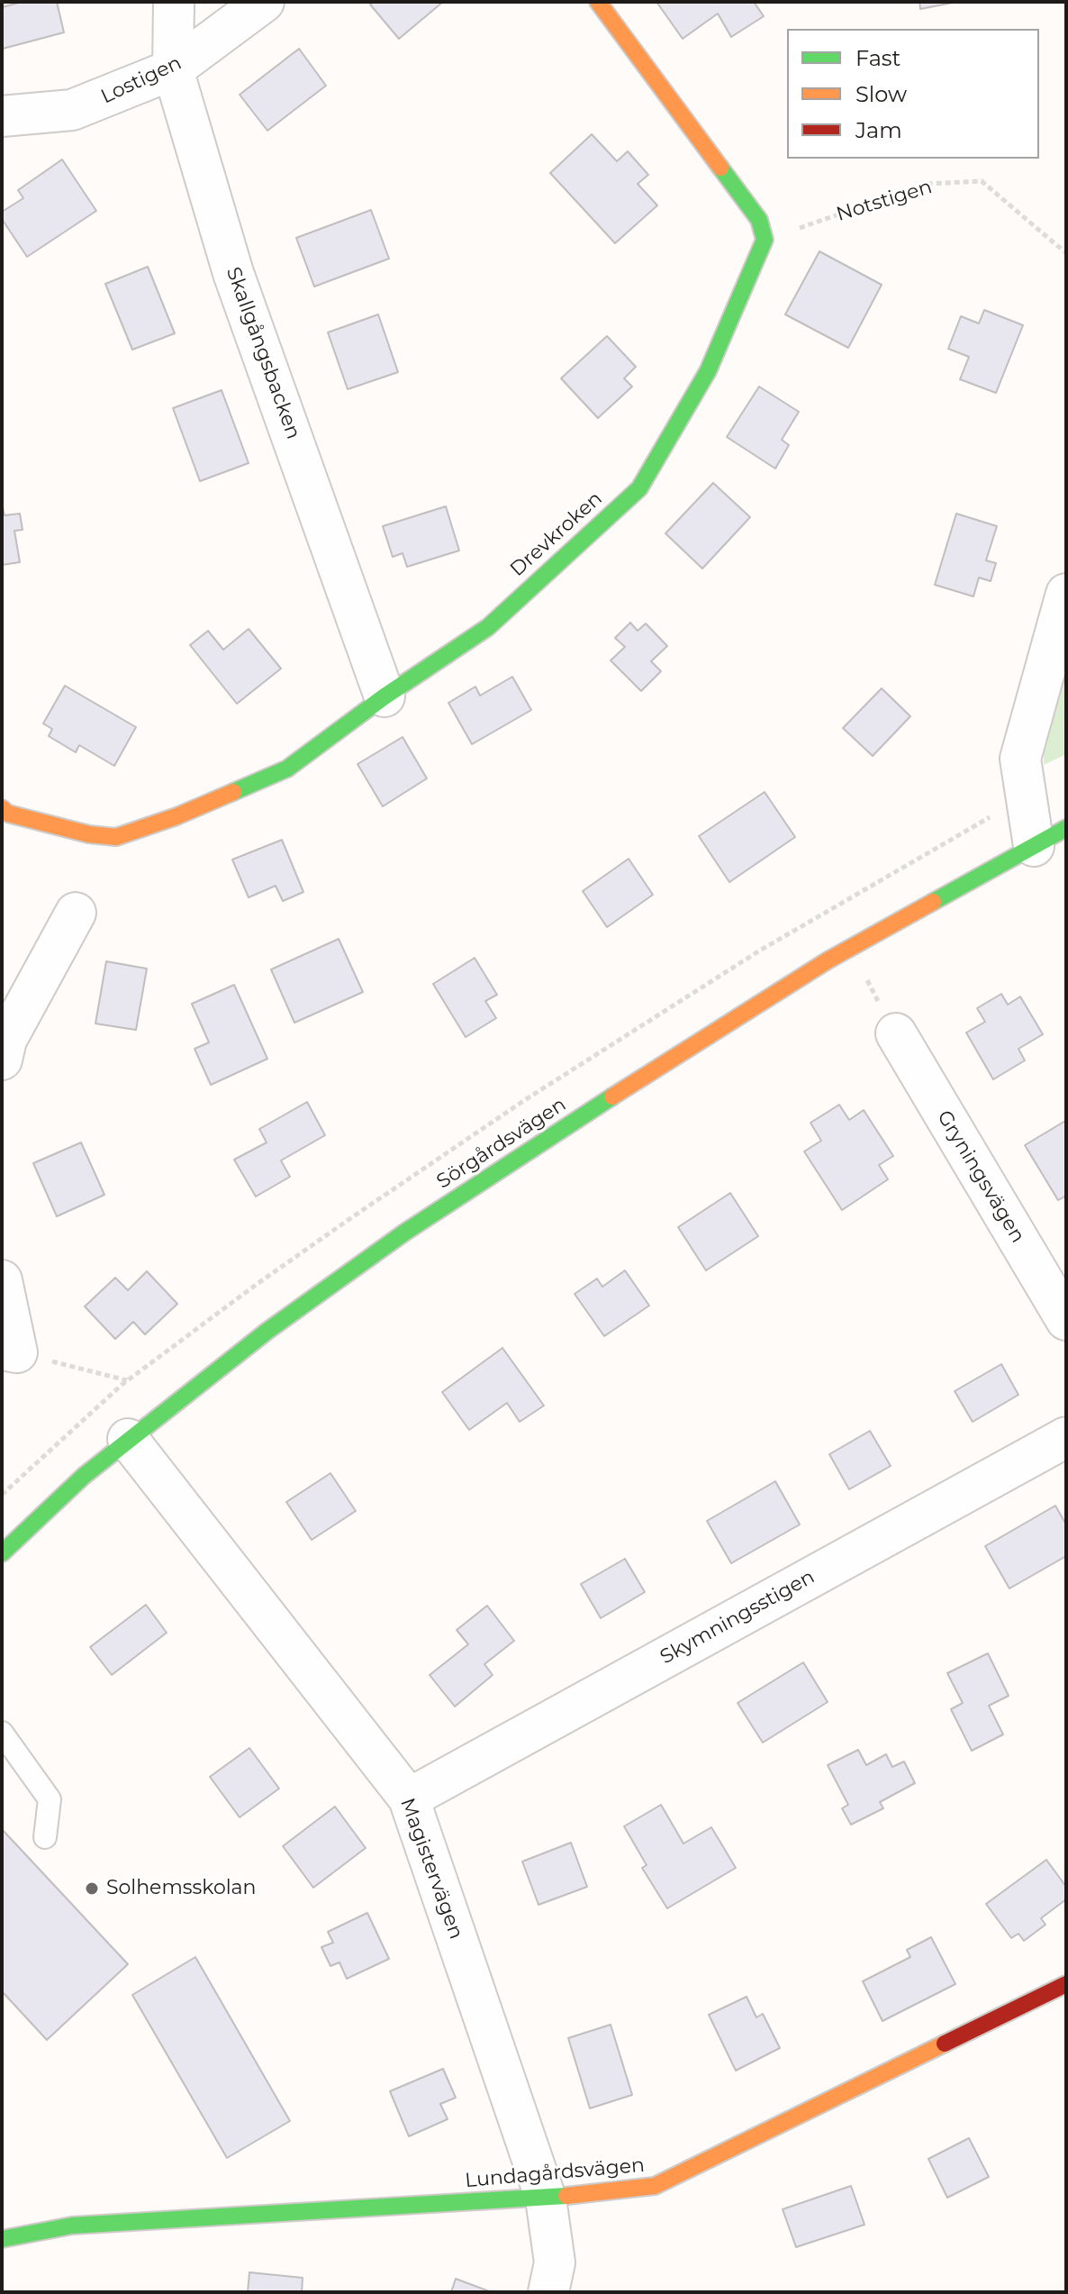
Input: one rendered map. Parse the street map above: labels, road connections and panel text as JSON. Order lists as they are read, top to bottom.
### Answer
{
  "streets": {
    "street": [
      "Lostigen",
      "Skallgångsbacken",
      "Drevkroken",
      "Sörgårdsvägen",
      "Gryningsvägen",
      "Skymningsstigen",
      "Magistervägen",
      "Lundagårdsvägen"
    ],
    "path": ["Notstigen"]
  },
  "crossings": [
    ["Lostigen", "Skallgångsbacken"],
    ["Notstigen", "Drevkroken"],
    ["Skallgångsbacken", "Drevkroken"],
    ["Sörgårdsvägen", "Magistervägen"],
    ["Skymningsstigen", "Magistervägen"],
    ["Magistervägen", "Lundagårdsvägen"]
  ],
  "places": ["Solhemsskolan"],
  "legend": ["Fast", "Slow", "Jam"]
}
